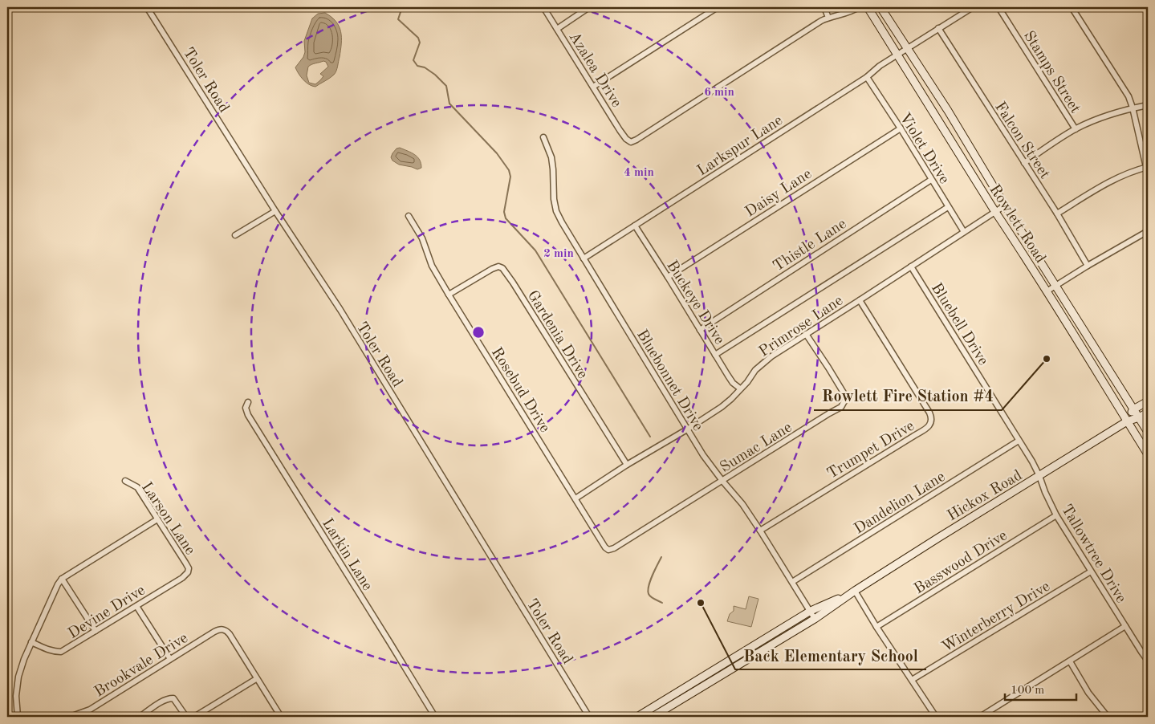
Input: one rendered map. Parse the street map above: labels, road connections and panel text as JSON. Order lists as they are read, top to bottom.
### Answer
{
  "streets": {
    "main road": ["Rowlett Road", "Hickox Road"],
    "street": [
      "Azalea Drive",
      "Stamps Street",
      "Toler Road",
      "Falcon Street",
      "Larkspur Lane",
      "Violet Drive",
      "Daisy Lane",
      "Thistle Lane",
      "Buckeye Drive",
      "Bluebell Drive",
      "Primrose Lane",
      "Gardenia Drive",
      "Bluebonnet Drive",
      "Rosebud Drive",
      "Sumac Lane",
      "Trumpet Drive",
      "Dandelion Lane",
      "Larson Lane",
      "Tallowtree Drive",
      "Larkin Lane",
      "Basswood Drive",
      "Devine Drive",
      "Winterberry Drive",
      "Brookvale Drive"
    ]
  },
  "crossings": [
    ["Falcon Street", "Larkspur Lane"],
    ["Larkspur Lane", "Violet Drive"],
    ["Larkspur Lane", "Rowlett Road"],
    ["Larkspur Lane", "Buckeye Drive"],
    ["Larkspur Lane", "Bluebonnet Drive"],
    ["Violet Drive", "Daisy Lane"],
    ["Violet Drive", "Thistle Lane"],
    ["Violet Drive", "Primrose Lane"],
    ["Daisy Lane", "Buckeye Drive"],
    ["Rowlett Road", "Primrose Lane"],
    ["Rowlett Road", "Hickox Road"],
    ["Thistle Lane", "Buckeye Drive"],
    ["Buckeye Drive", "Primrose Lane"],
    ["Bluebell Drive", "Primrose Lane"],
    ["Bluebell Drive", "Hickox Road"],
    ["Bluebell Drive", "Dandelion Lane"],
    ["Bluebell Drive", "Tallowtree Drive"],
    ["Primrose Lane", "Gardenia Drive"],
    ["Primrose Lane", "Bluebonnet Drive"],
    ["Primrose Lane", "Rosebud Drive"],
    ["Primrose Lane", "Sumac Lane"],
    ["Primrose Lane", "Trumpet Drive"],
    ["Gardenia Drive", "Rosebud Drive"],
    ["Bluebonnet Drive", "Sumac Lane"],
    ["Bluebonnet Drive", "Trumpet Drive"],
    ["Bluebonnet Drive", "Hickox Road"],
    ["Bluebonnet Drive", "Dandelion Lane"],
    ["Rosebud Drive", "Sumac Lane"],
    ["Hickox Road", "Tallowtree Drive"],
    ["Larson Lane", "Devine Drive"],
    ["Tallowtree Drive", "Basswood Drive"],
    ["Tallowtree Drive", "Winterberry Drive"]
  ],
  "places": ["Rowlett Fire Station #4", "Back Elementary School"],
  "scale_bar": "100 m",
  "rings": ["6 min", "4 min", "2 min"]
}
